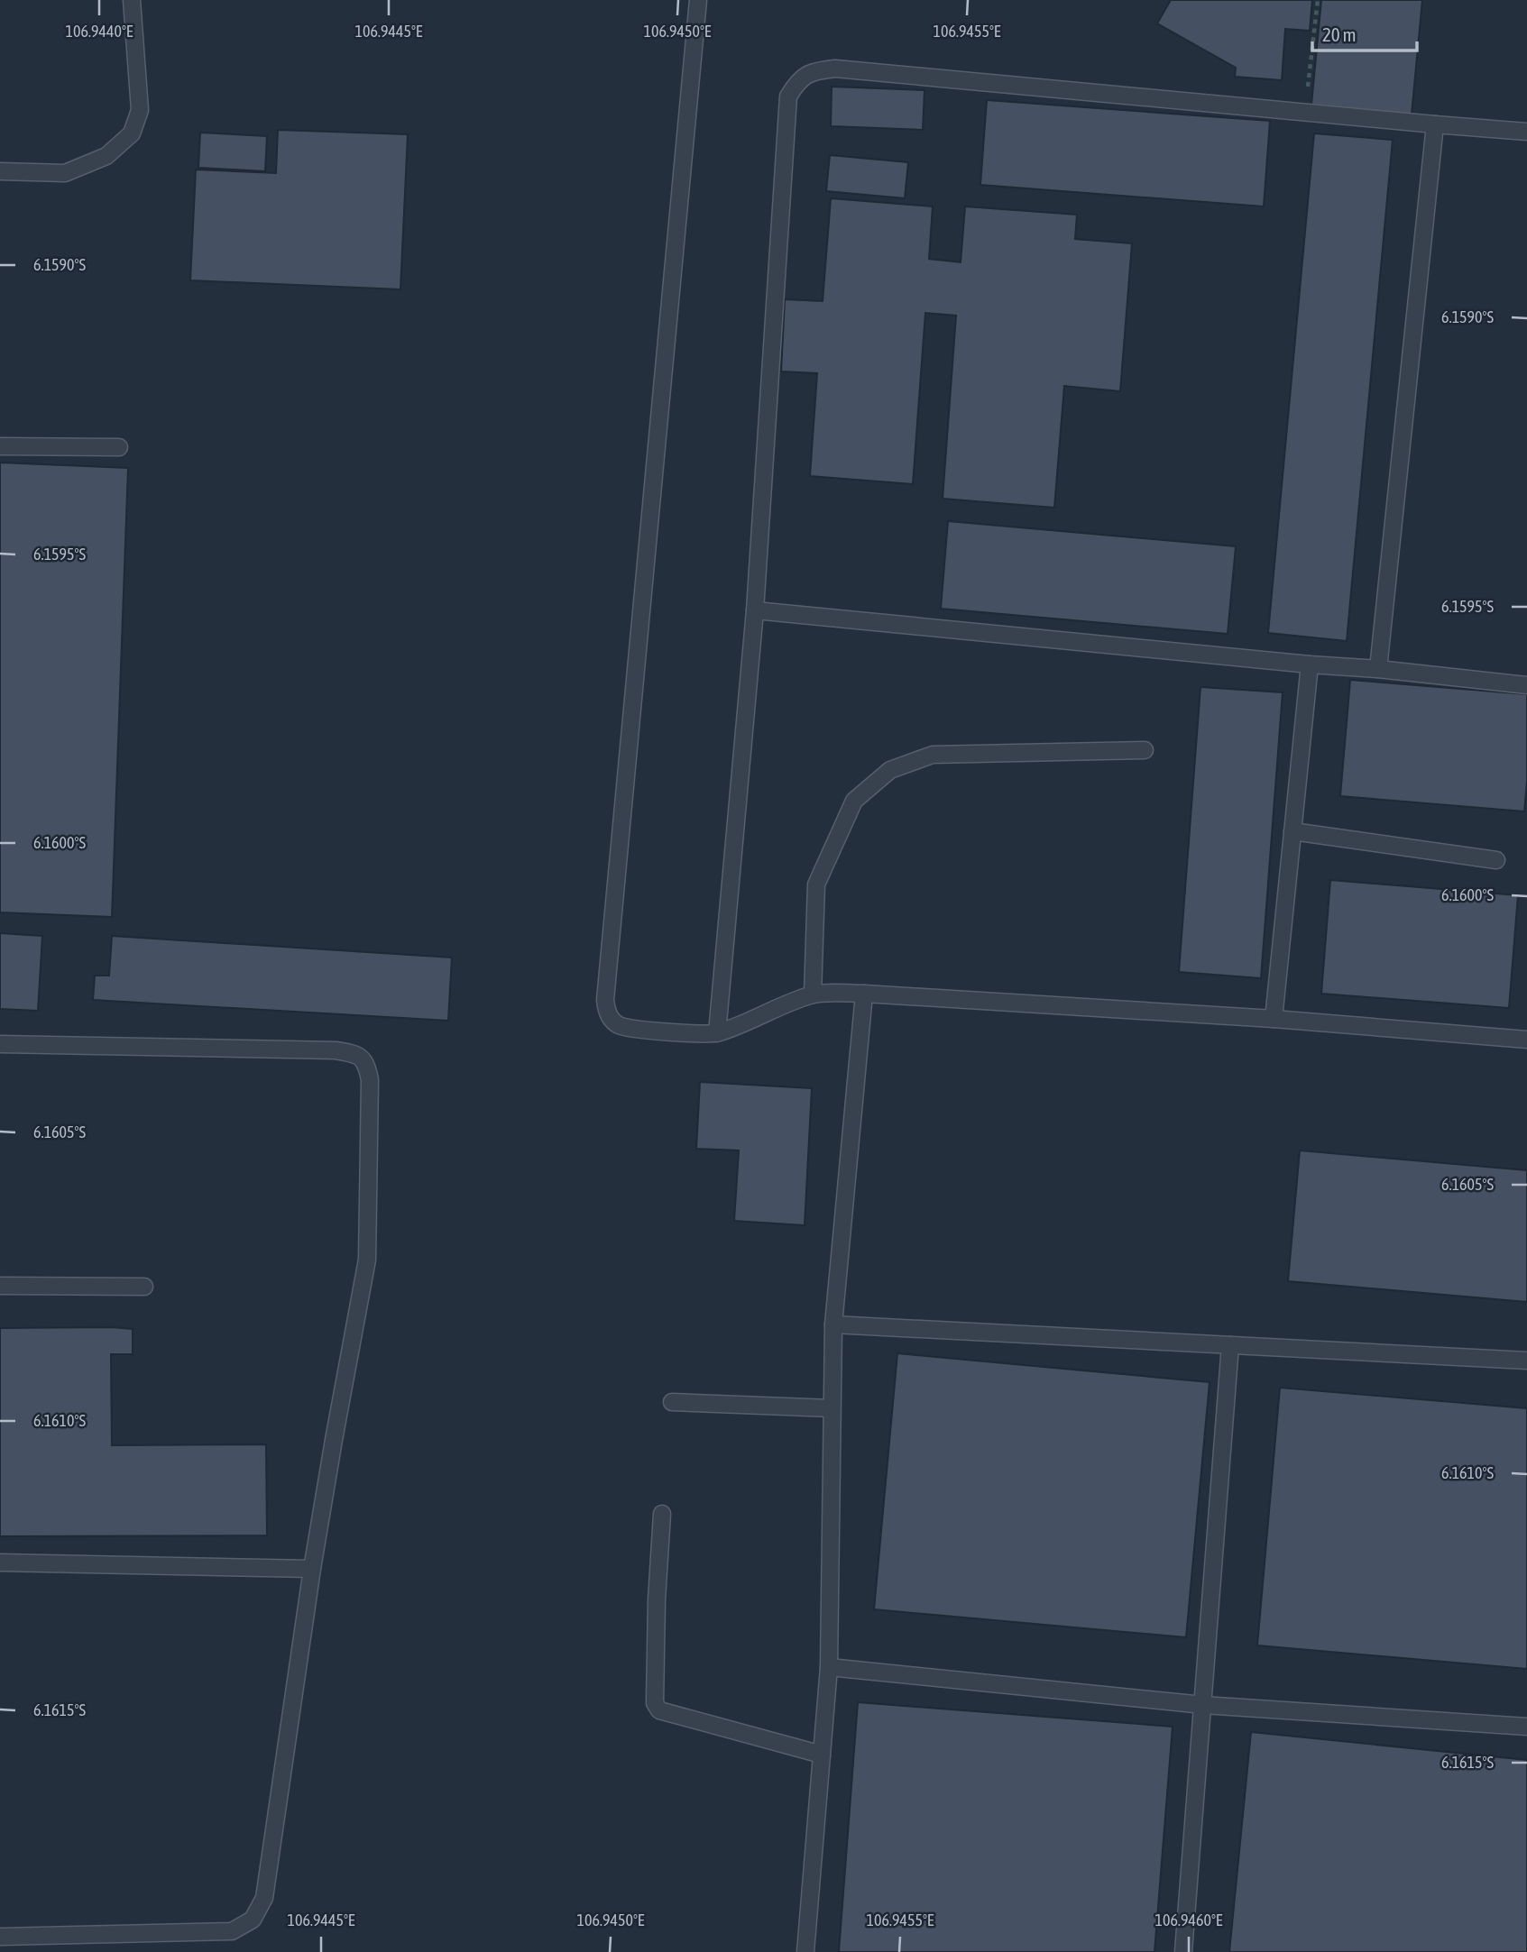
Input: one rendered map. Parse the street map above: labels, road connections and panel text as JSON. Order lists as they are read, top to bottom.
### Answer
{
  "scale_bar": "20 m",
  "coordinates": [
    "106.9440°E",
    "106.9445°E",
    "106.9450°E",
    "106.9455°E",
    "6.1590°S",
    "6.1595°S",
    "6.1600°S",
    "6.1605°S",
    "6.1610°S",
    "6.1615°S",
    "106.9460°E"
  ]
}
